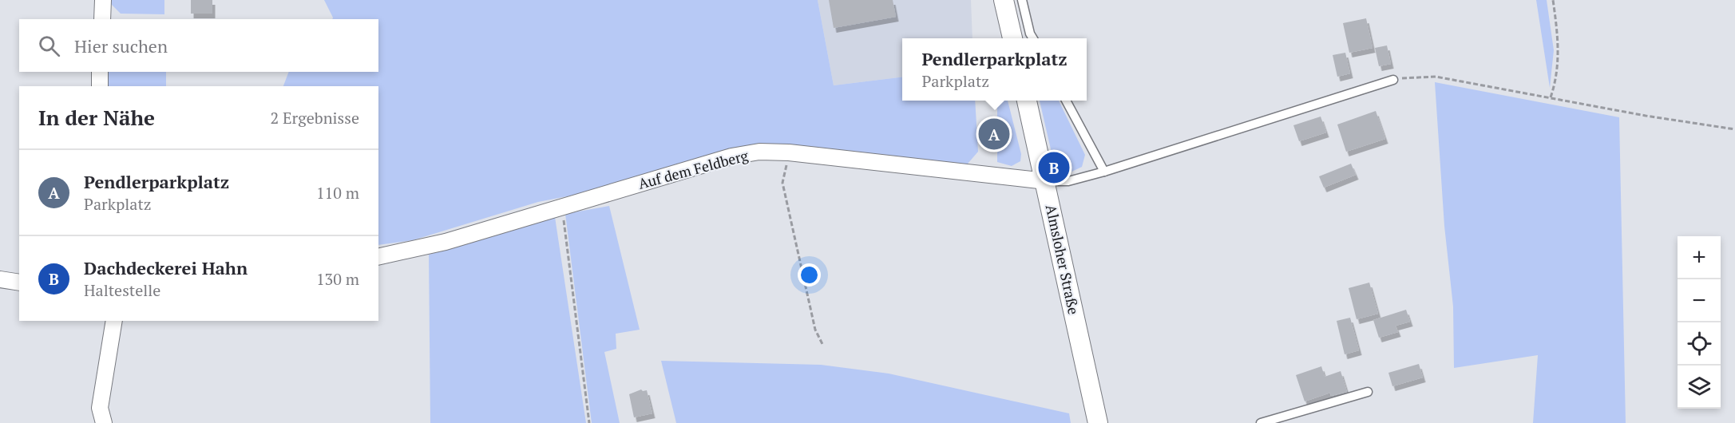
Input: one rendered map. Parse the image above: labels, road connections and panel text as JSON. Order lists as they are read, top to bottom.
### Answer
{
  "streets": {
    "street": ["Auf dem Feldberg", "Almsloher Straße"]
  },
  "crossings": [
    ["Auf dem Feldberg", "Almsloher Straße"]
  ],
  "page": {
    "search": "Hier suchen",
    "popup": ["Pendlerparkplatz", "Parkplatz"],
    "heading": ["In der Nähe", "2 Ergebnisse"],
    "pins": ["A", "B"],
    "list": [
      {
        "mark": "A",
        "name": "Pendlerparkplatz",
        "note": "Parkplatz",
        "value": "110 m"
      },
      {
        "mark": "B",
        "name": "Dachdeckerei Hahn",
        "note": "Haltestelle",
        "value": "130 m"
      }
    ],
    "map_buttons": ["+", "−"]
  }
}
